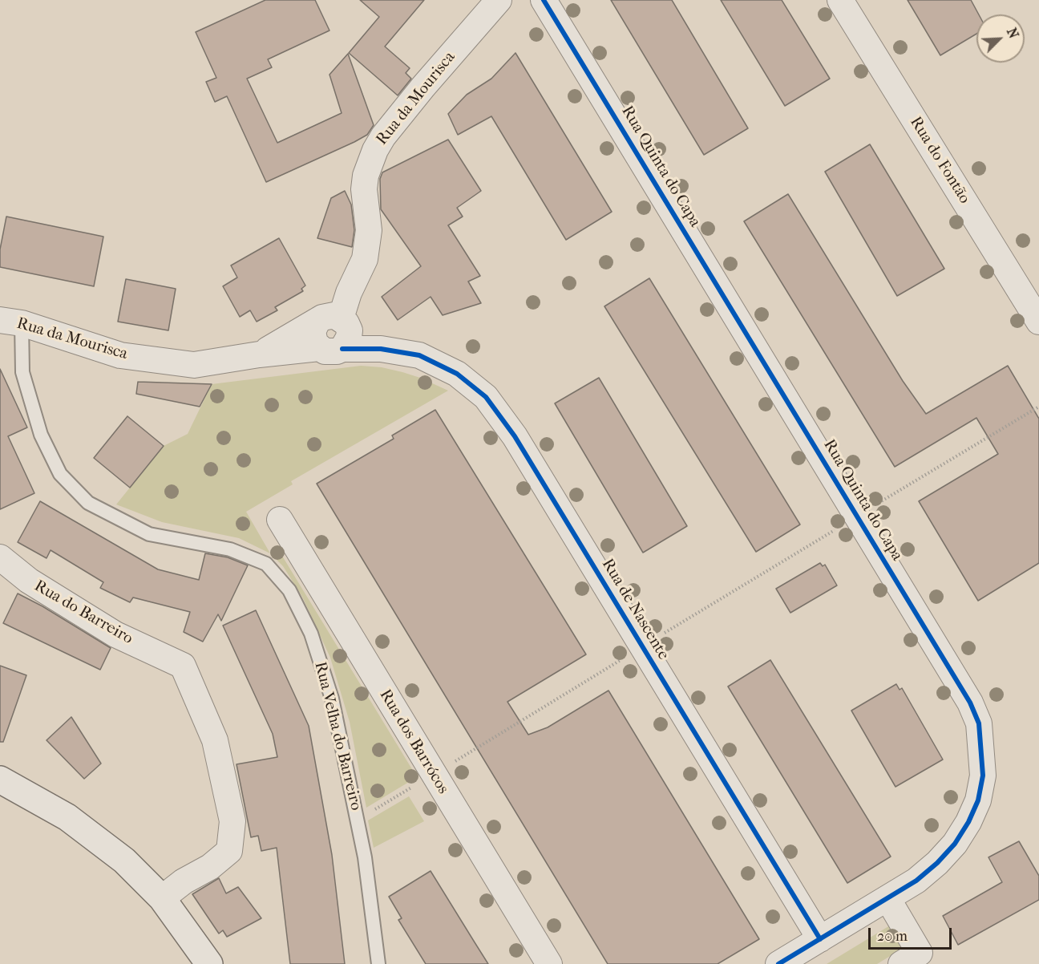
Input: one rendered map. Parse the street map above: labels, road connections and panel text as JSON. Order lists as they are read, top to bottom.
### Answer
{
  "streets": {
    "street": [
      "Rua da Mourisca",
      "Rua do Fontão",
      "Rua Quinta do Capa",
      "Rua de Nascente",
      "Rua do Barreiro",
      "Rua dos Barrócos"
    ],
    "lane": ["Rua Velha do Barreiro"]
  },
  "crossings": [
    ["Rua da Mourisca", "Rua de Nascente"],
    ["Rua da Mourisca", "Rua Velha do Barreiro"],
    ["Rua Quinta do Capa", "Rua de Nascente"]
  ],
  "scale_bar": "20 m",
  "north": "top right"
}
